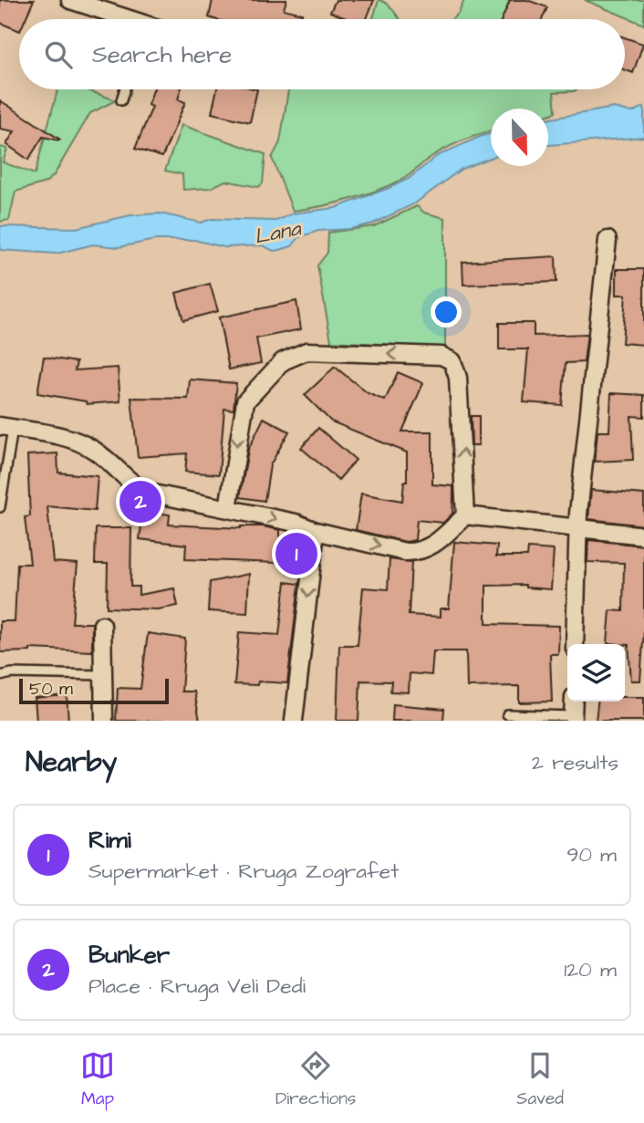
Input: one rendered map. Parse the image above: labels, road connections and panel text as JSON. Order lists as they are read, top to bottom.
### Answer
{
  "water": ["Lana"],
  "scale_bar": "50 m",
  "north": "bottom",
  "page": {
    "search": "Search here",
    "pins": ["2", "1"],
    "scale": "50 m",
    "heading": ["Nearby", "2 results"],
    "list": [
      {
        "mark": "1",
        "name": "Rimi",
        "note": "Supermarket · Rruga Zografet",
        "value": "90 m"
      },
      {
        "mark": "2",
        "name": "Bunker",
        "note": "Place · Rruga Veli Dedi",
        "value": "120 m"
      }
    ],
    "nav": ["Map", "Directions", "Saved"]
  }
}
